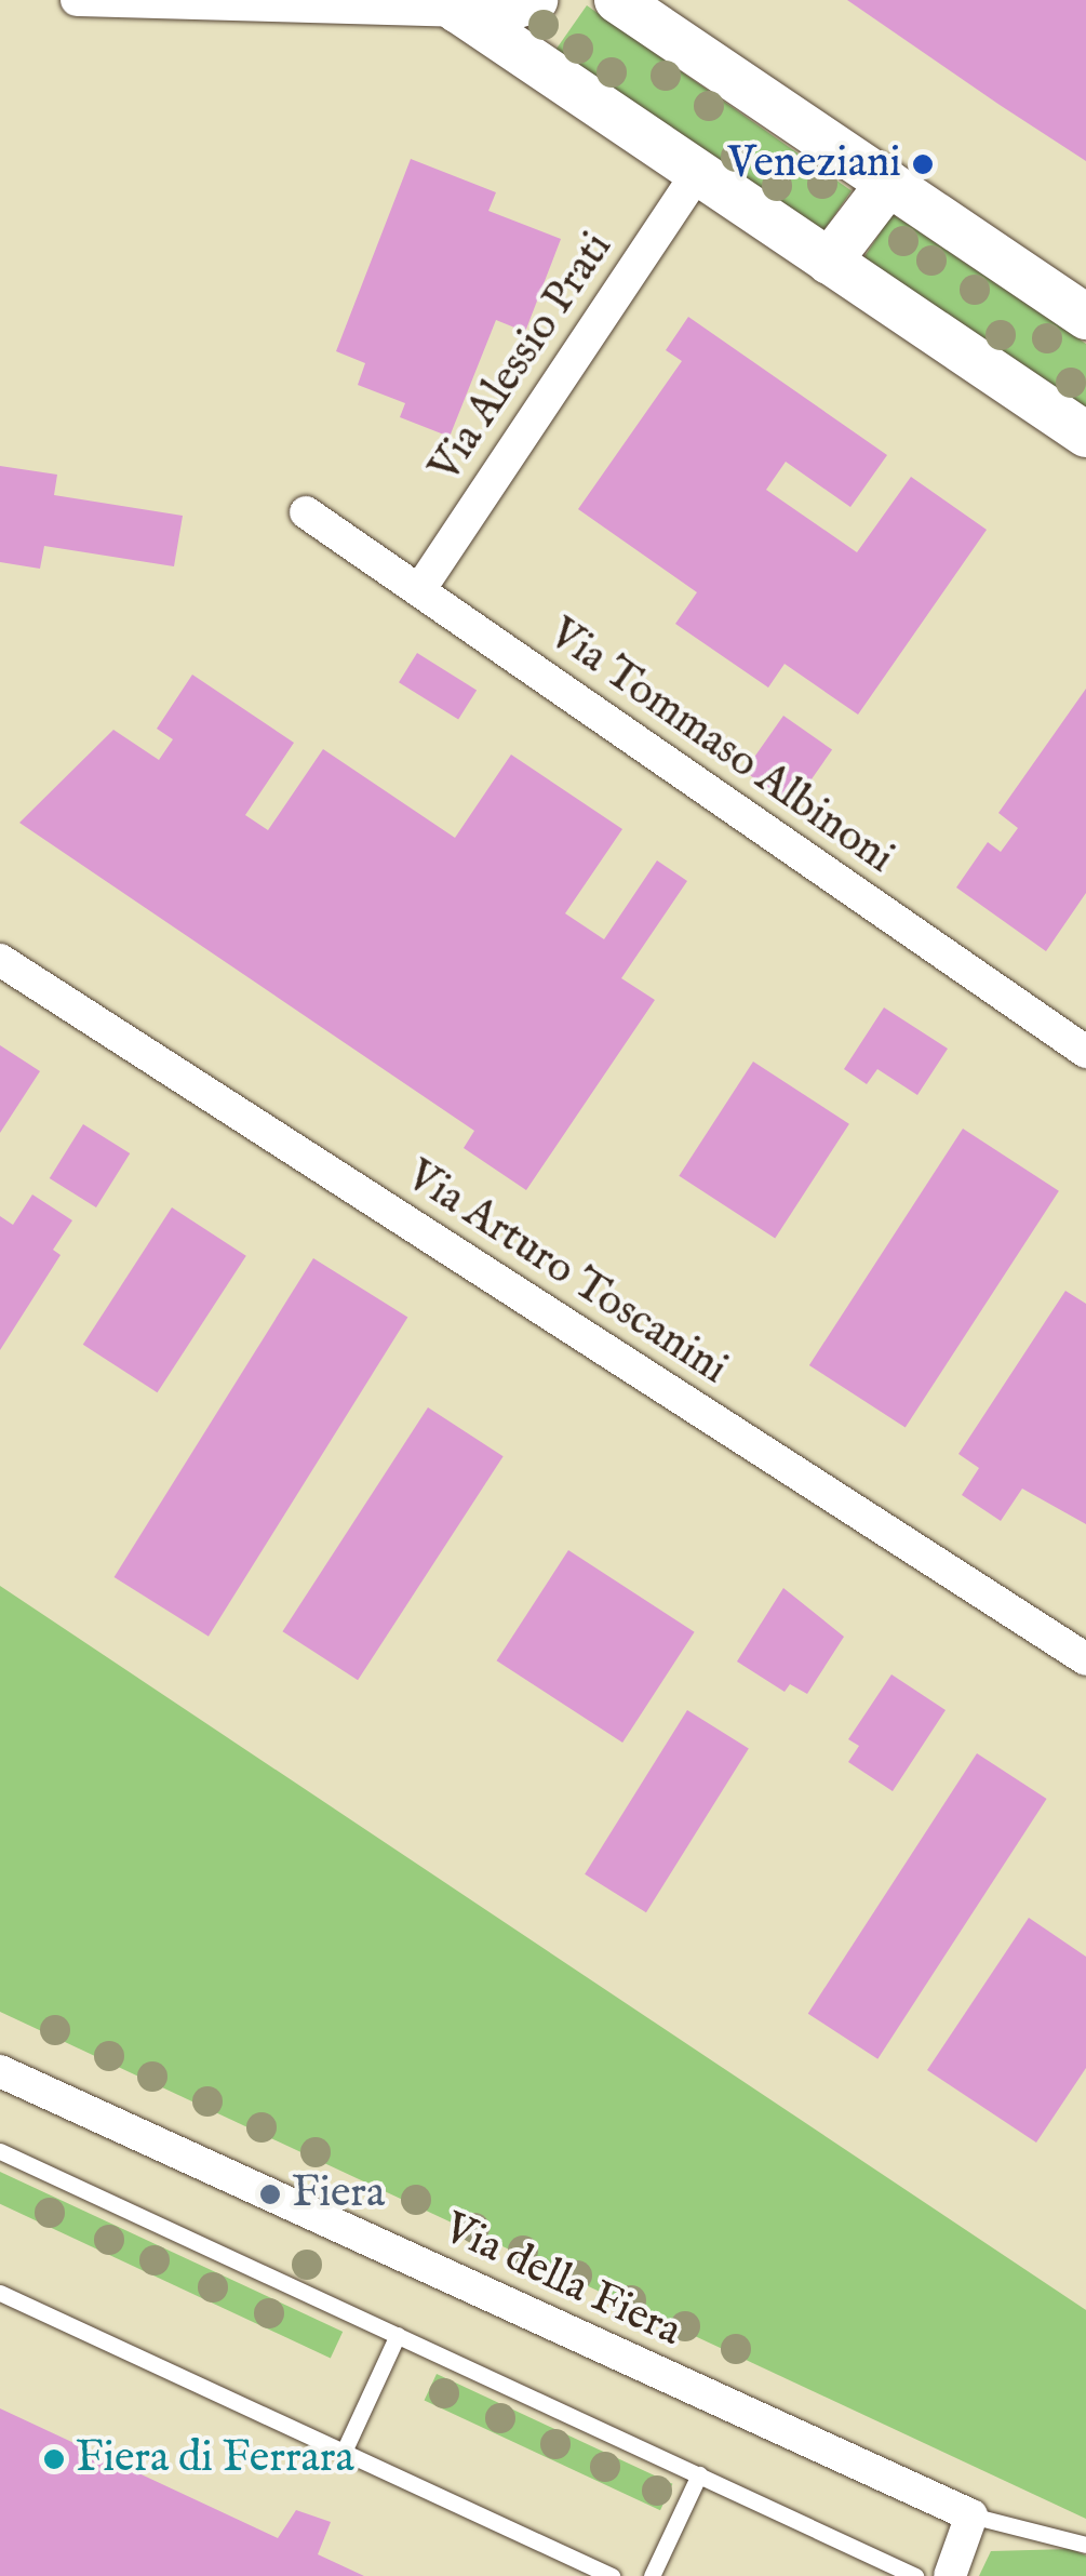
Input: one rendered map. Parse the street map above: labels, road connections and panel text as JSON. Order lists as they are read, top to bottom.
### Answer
{
  "streets": {
    "street": [
      "Via Alessio Prati",
      "Via Tommaso Albinoni",
      "Via Arturo Toscanini",
      "Via della Fiera"
    ]
  },
  "crossings": [
    ["Via Alessio Prati", "Via Tommaso Albinoni"]
  ],
  "places": ["Veneziani", "Fiera", "Fiera di Ferrara"]
}
